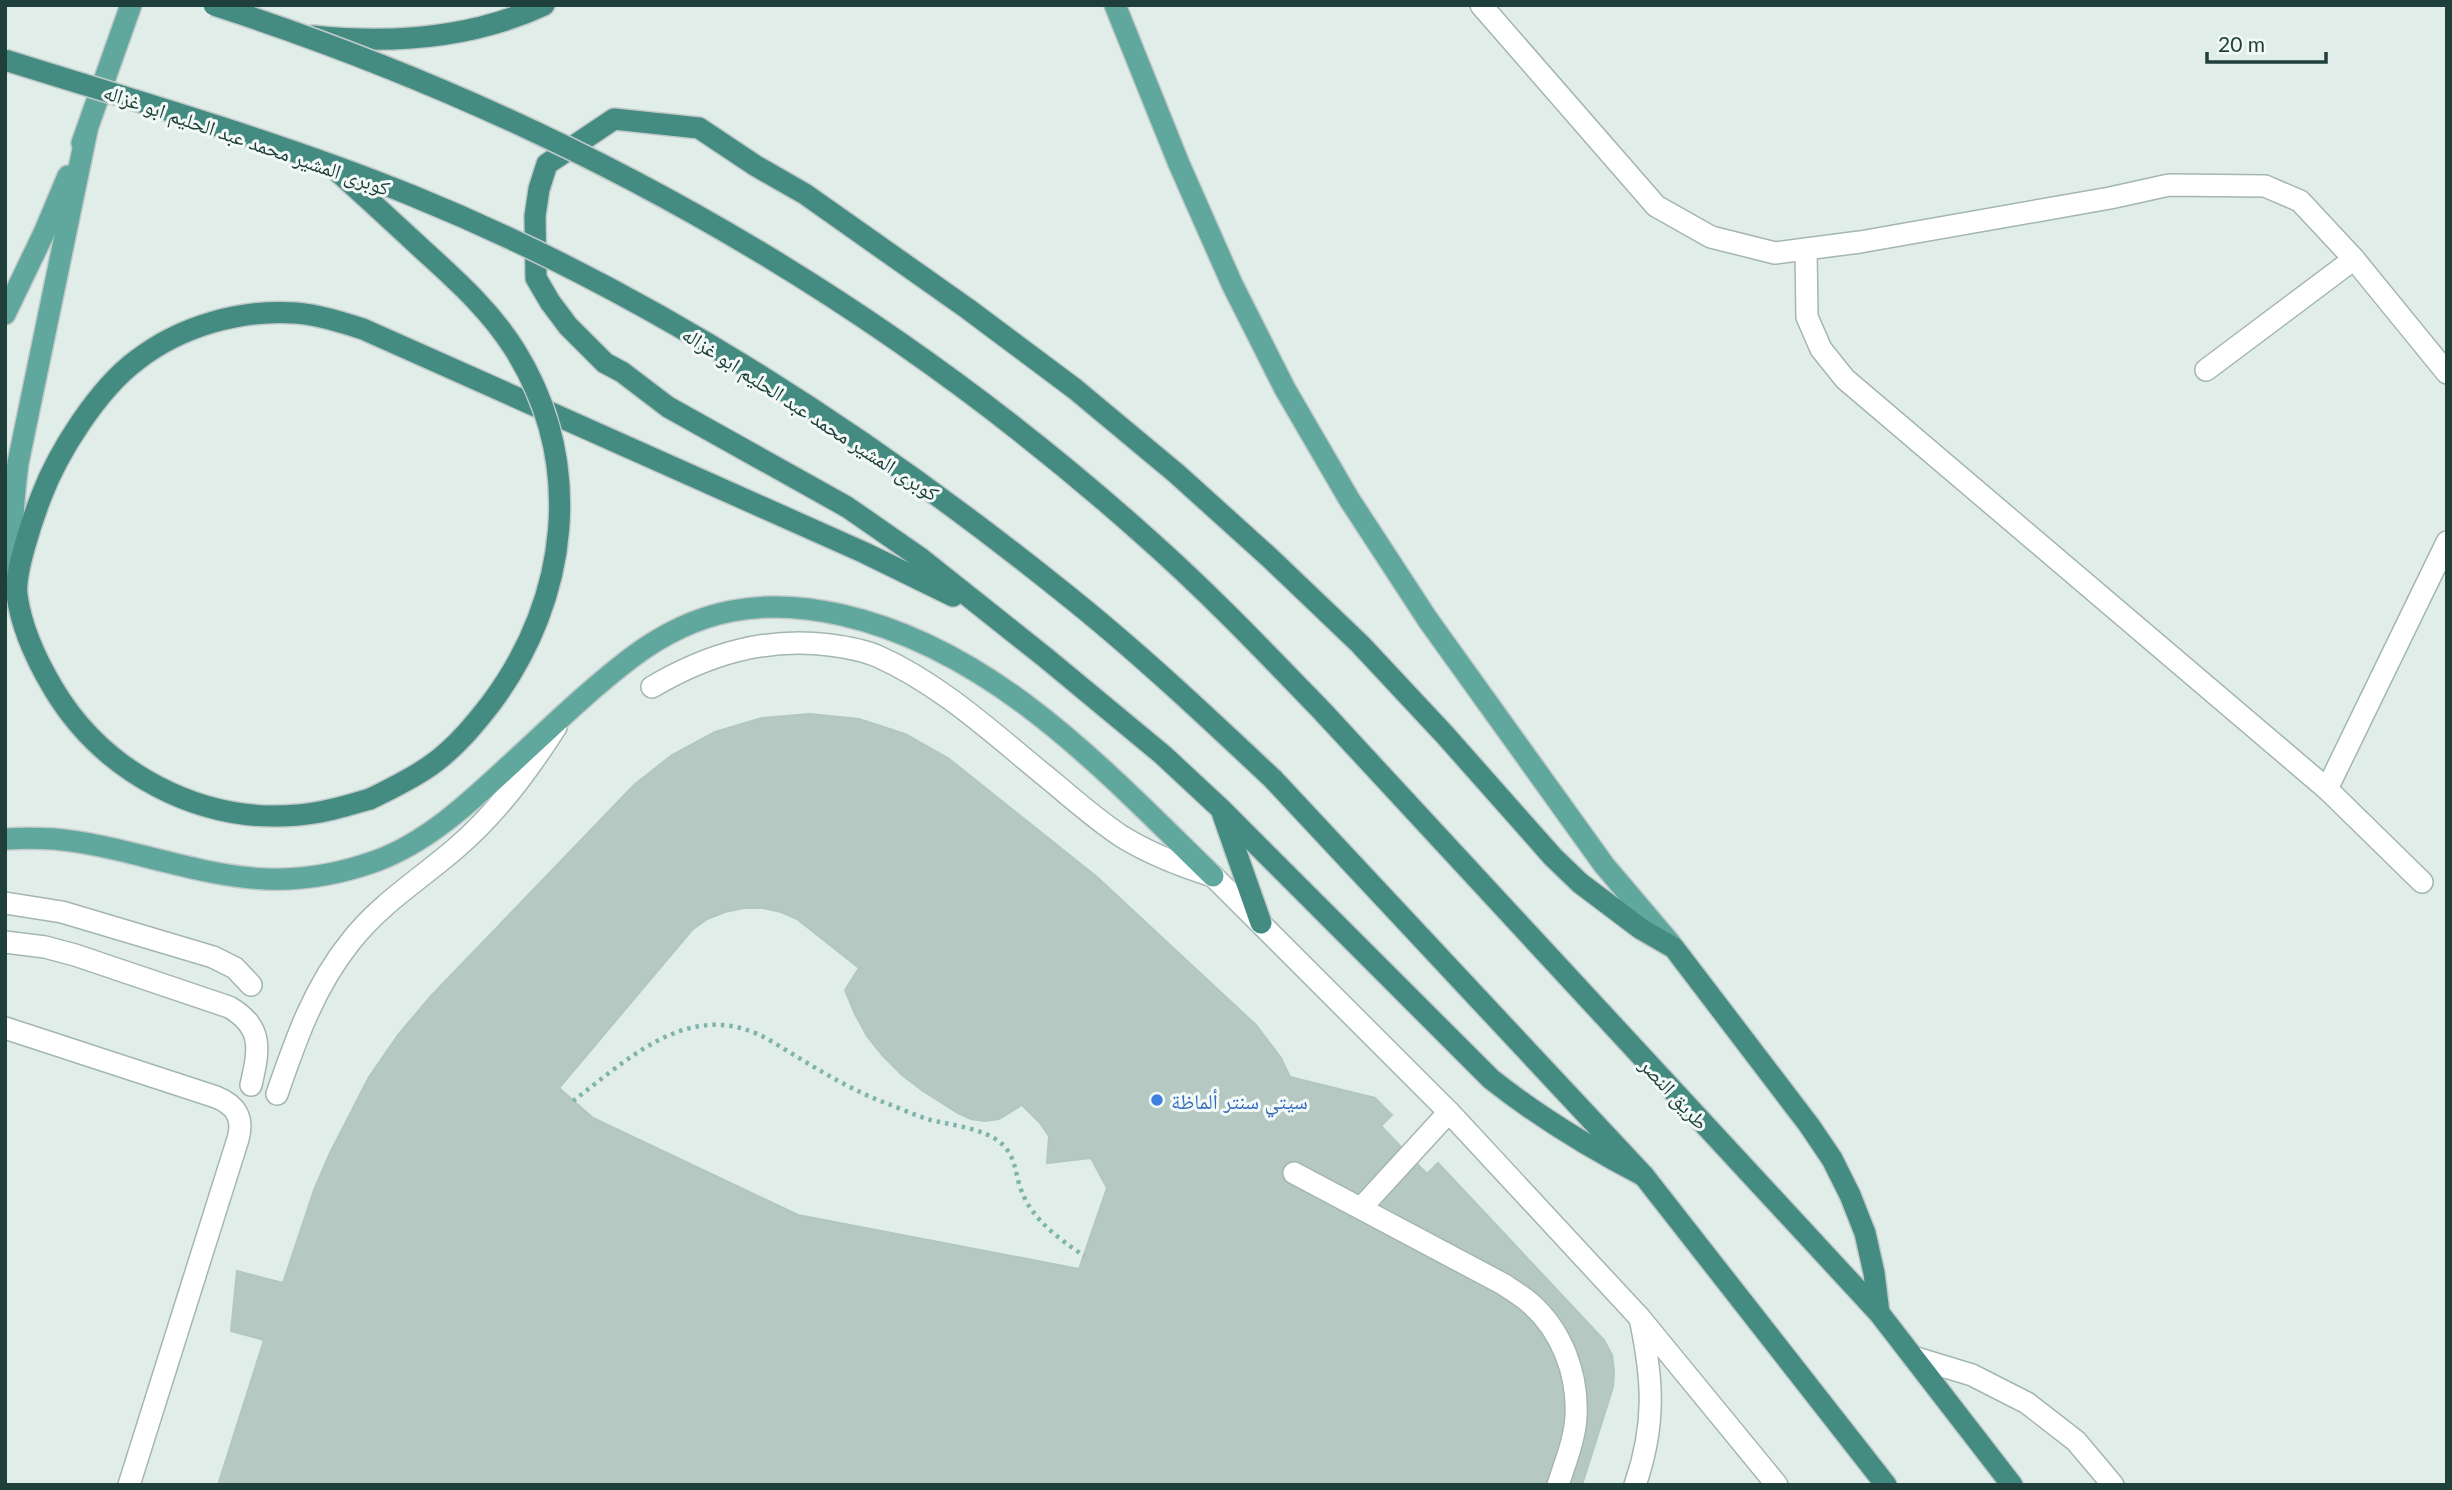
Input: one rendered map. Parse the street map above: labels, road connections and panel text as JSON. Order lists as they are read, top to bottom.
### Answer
{
  "streets": {
    "highway": ["كوبرى المشير محمد عبد الحليم ابو غزاله", "طريق النصر"]
  },
  "places": ["سيتي سنتر ألماظة"],
  "scale_bar": "20 m"
}
